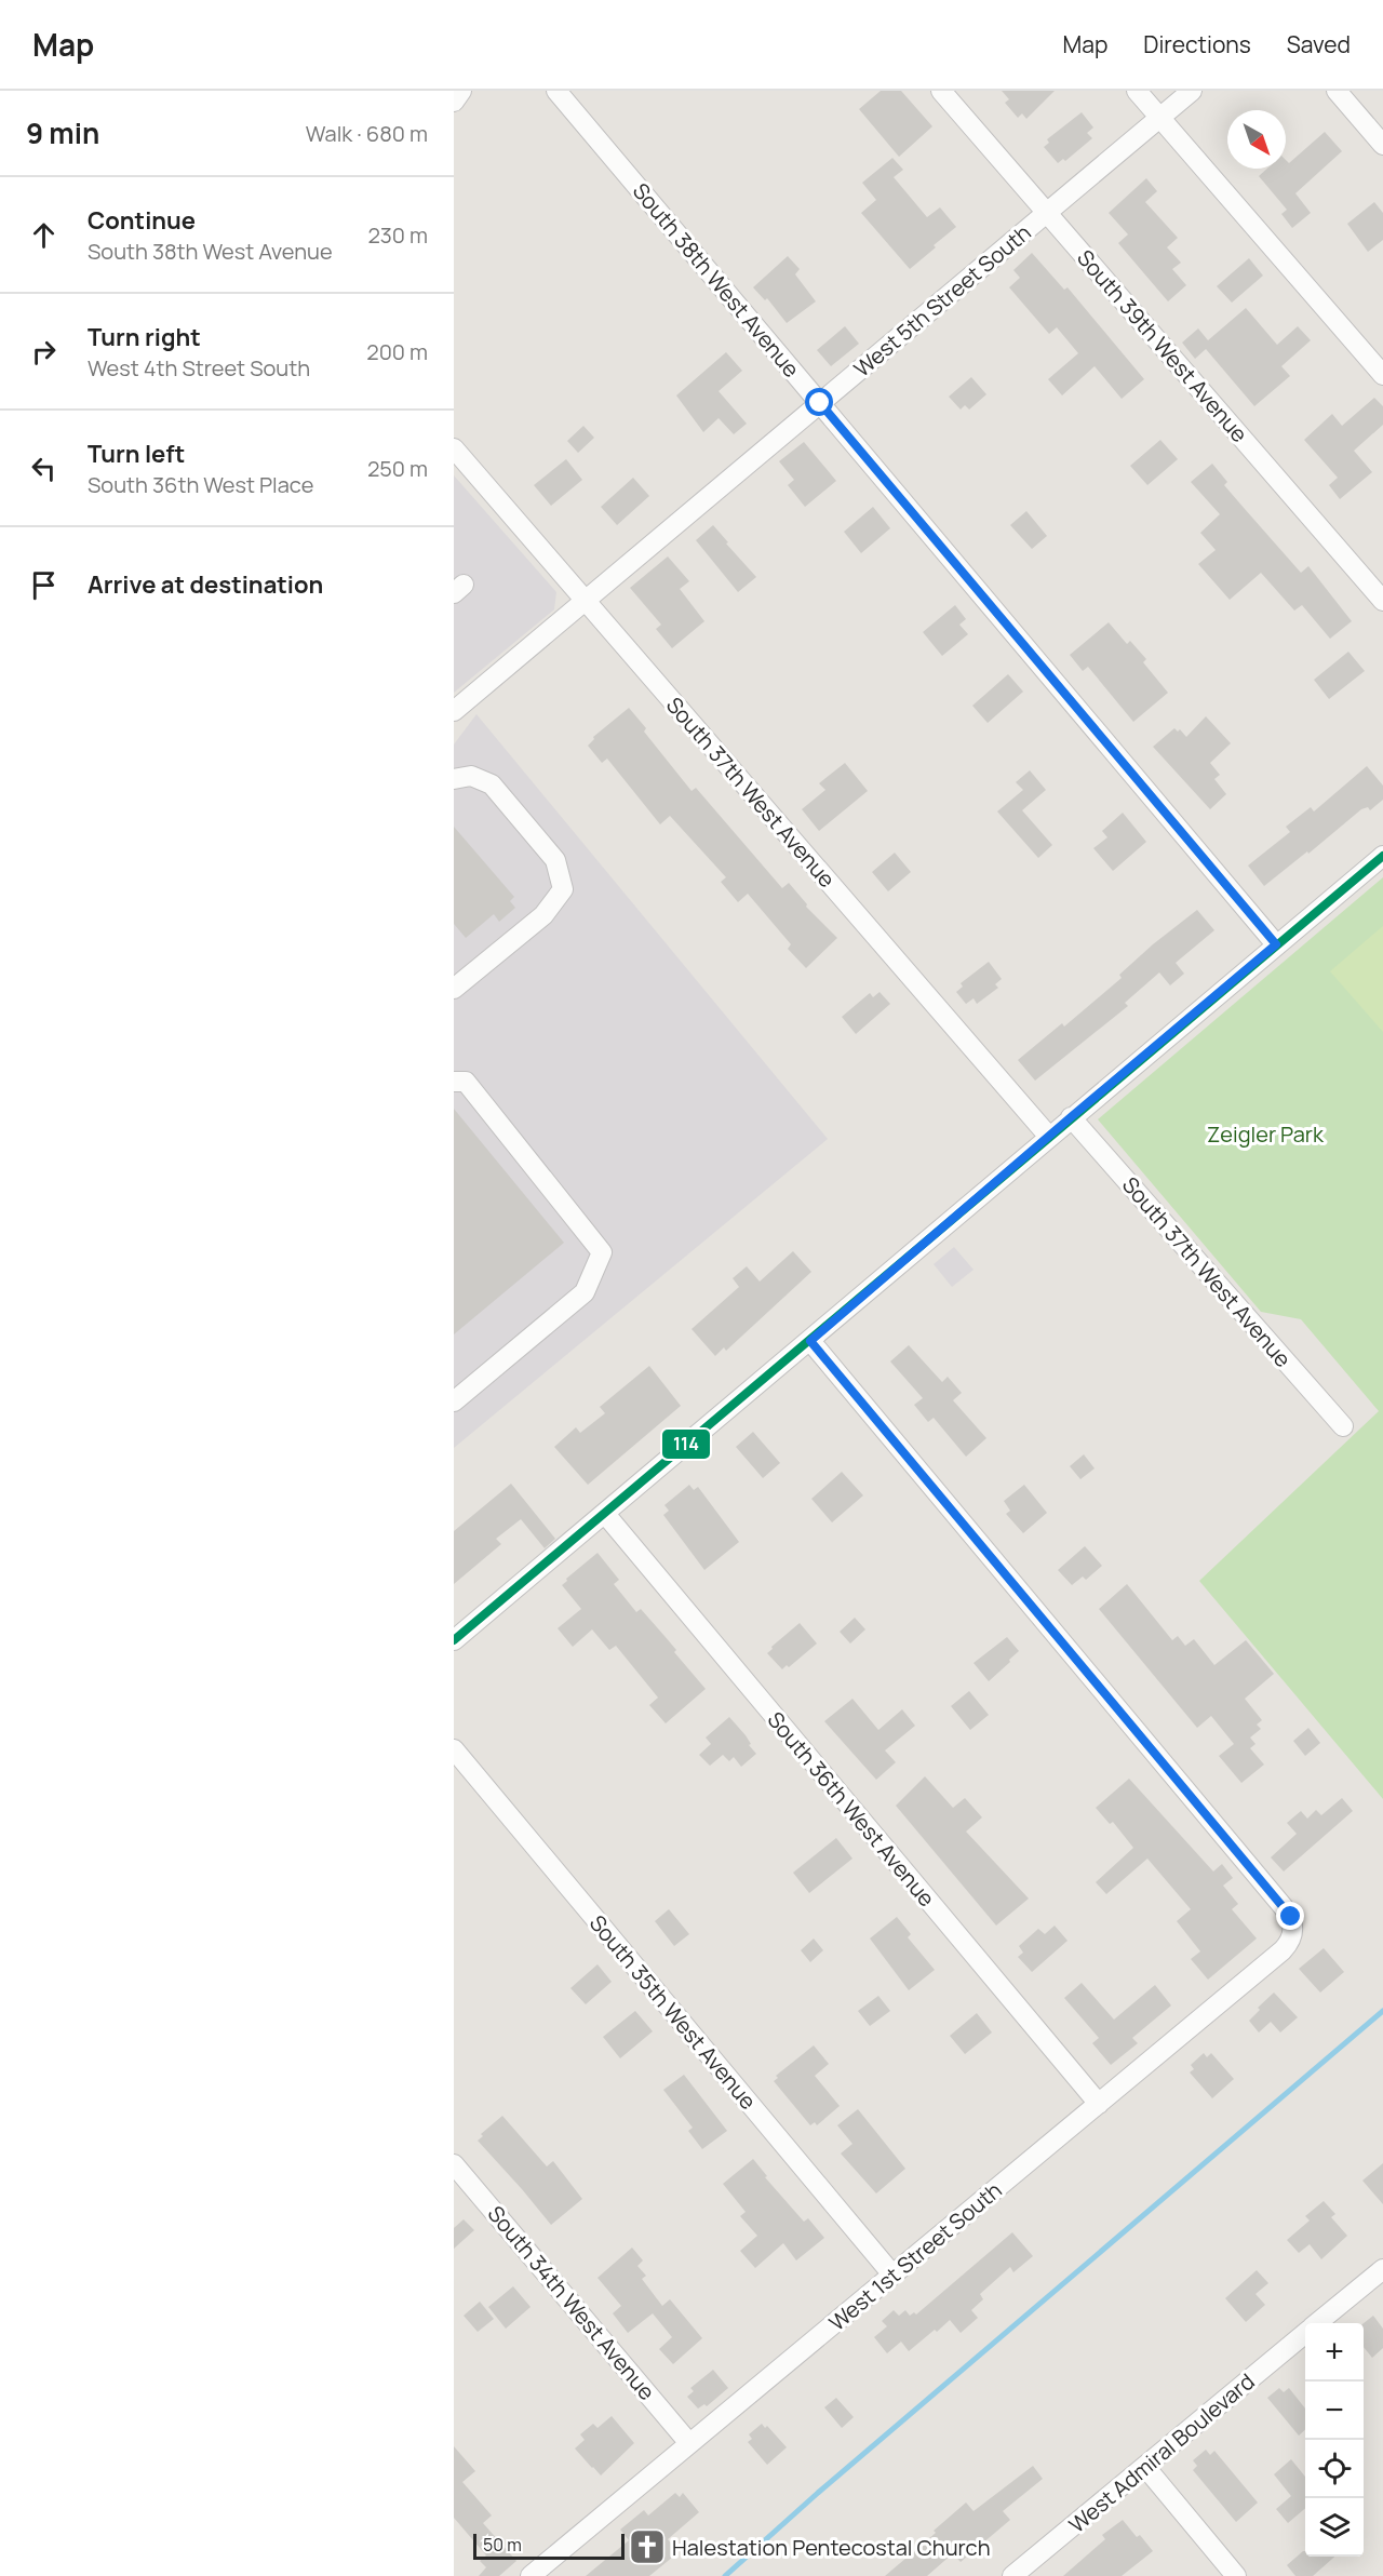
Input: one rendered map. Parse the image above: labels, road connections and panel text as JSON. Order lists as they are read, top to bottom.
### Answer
{
  "streets": {
    "street": [
      "South 38th West Avenue",
      "West 5th Street South",
      "South 39th West Avenue",
      "South 37th West Avenue",
      "South 36th West Avenue",
      "South 35th West Avenue",
      "West 1st Street South",
      "South 34th West Avenue",
      "West Admiral Boulevard"
    ]
  },
  "crossings": [
    ["South 38th West Avenue", "West 5th Street South"],
    ["West 5th Street South", "South 39th West Avenue"],
    ["West 5th Street South", "South 37th West Avenue"],
    ["South 36th West Avenue", "West 1st Street South"],
    ["South 35th West Avenue", "West 1st Street South"],
    ["West 1st Street South", "South 34th West Avenue"]
  ],
  "parks": ["Zeigler Park"],
  "places": {
    "church": ["Halestation Pentecostal Church"]
  },
  "lines": ["transit line 114"],
  "scale_bar": "50 m",
  "north": "bottom right",
  "page": {
    "header": "Map",
    "nav": ["Map", "Directions", "Saved"],
    "heading": ["9 min", "Walk · 680 m"],
    "list": [
      ["Continue", "South 38th West Avenue", "230 m"],
      ["Turn right", "West 4th Street South", "200 m"],
      ["Turn left", "South 36th West Place", "250 m"],
      "Arrive at destination"
    ],
    "map_buttons": ["+", "−"],
    "scale": "50 m"
  }
}
